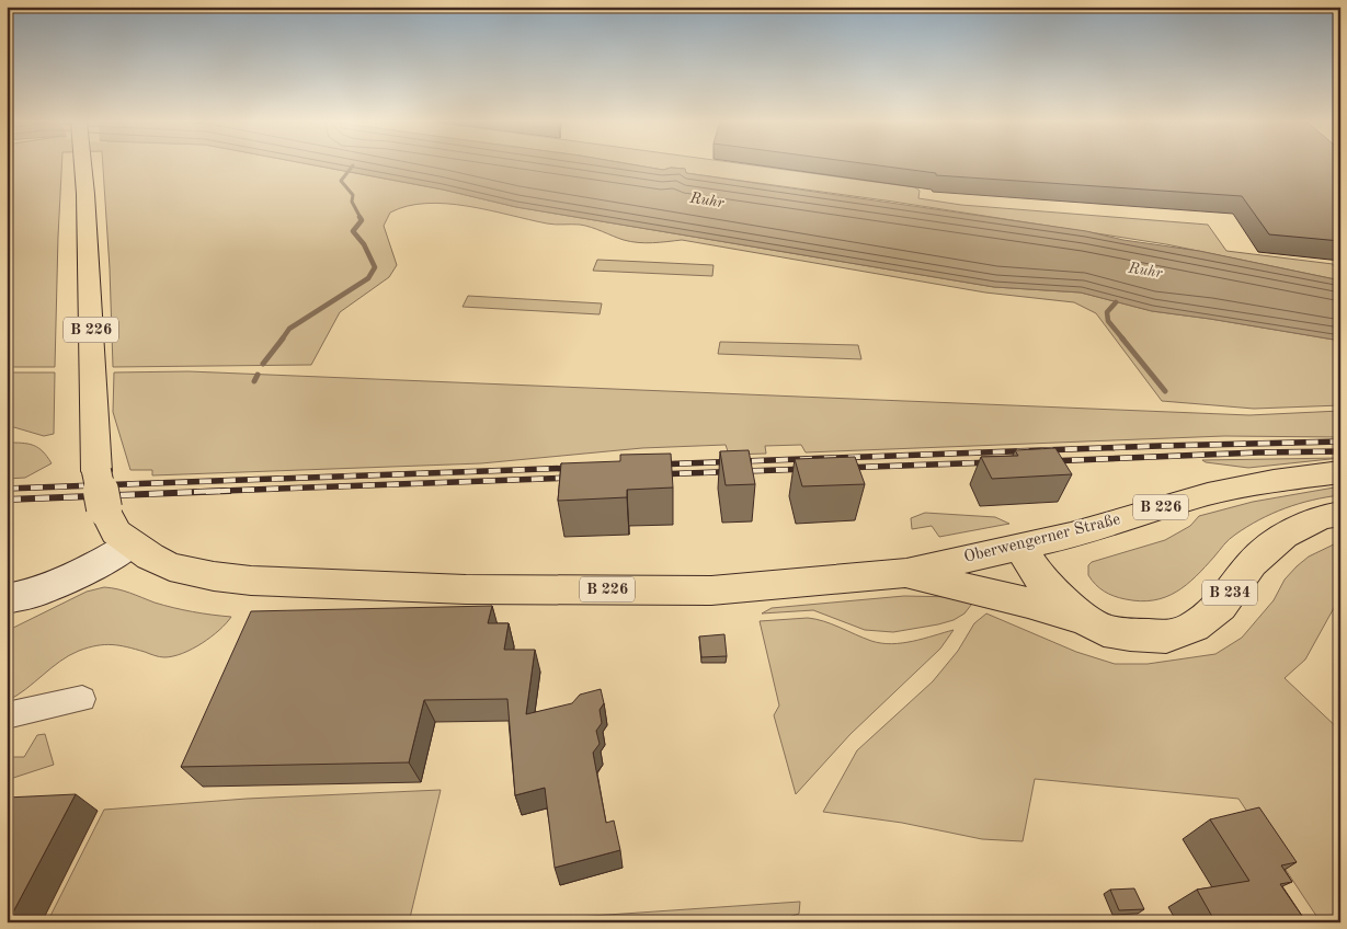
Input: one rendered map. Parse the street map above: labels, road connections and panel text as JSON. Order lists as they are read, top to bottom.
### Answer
{
  "streets": {
    "main road": ["B 226", "Oberwengerner Straße", "B 234"]
  },
  "crossings": [
    ["B 226", "Oberwengerner Straße"],
    ["Oberwengerner Straße", "B 234"]
  ],
  "water": ["Ruhr"]
}
